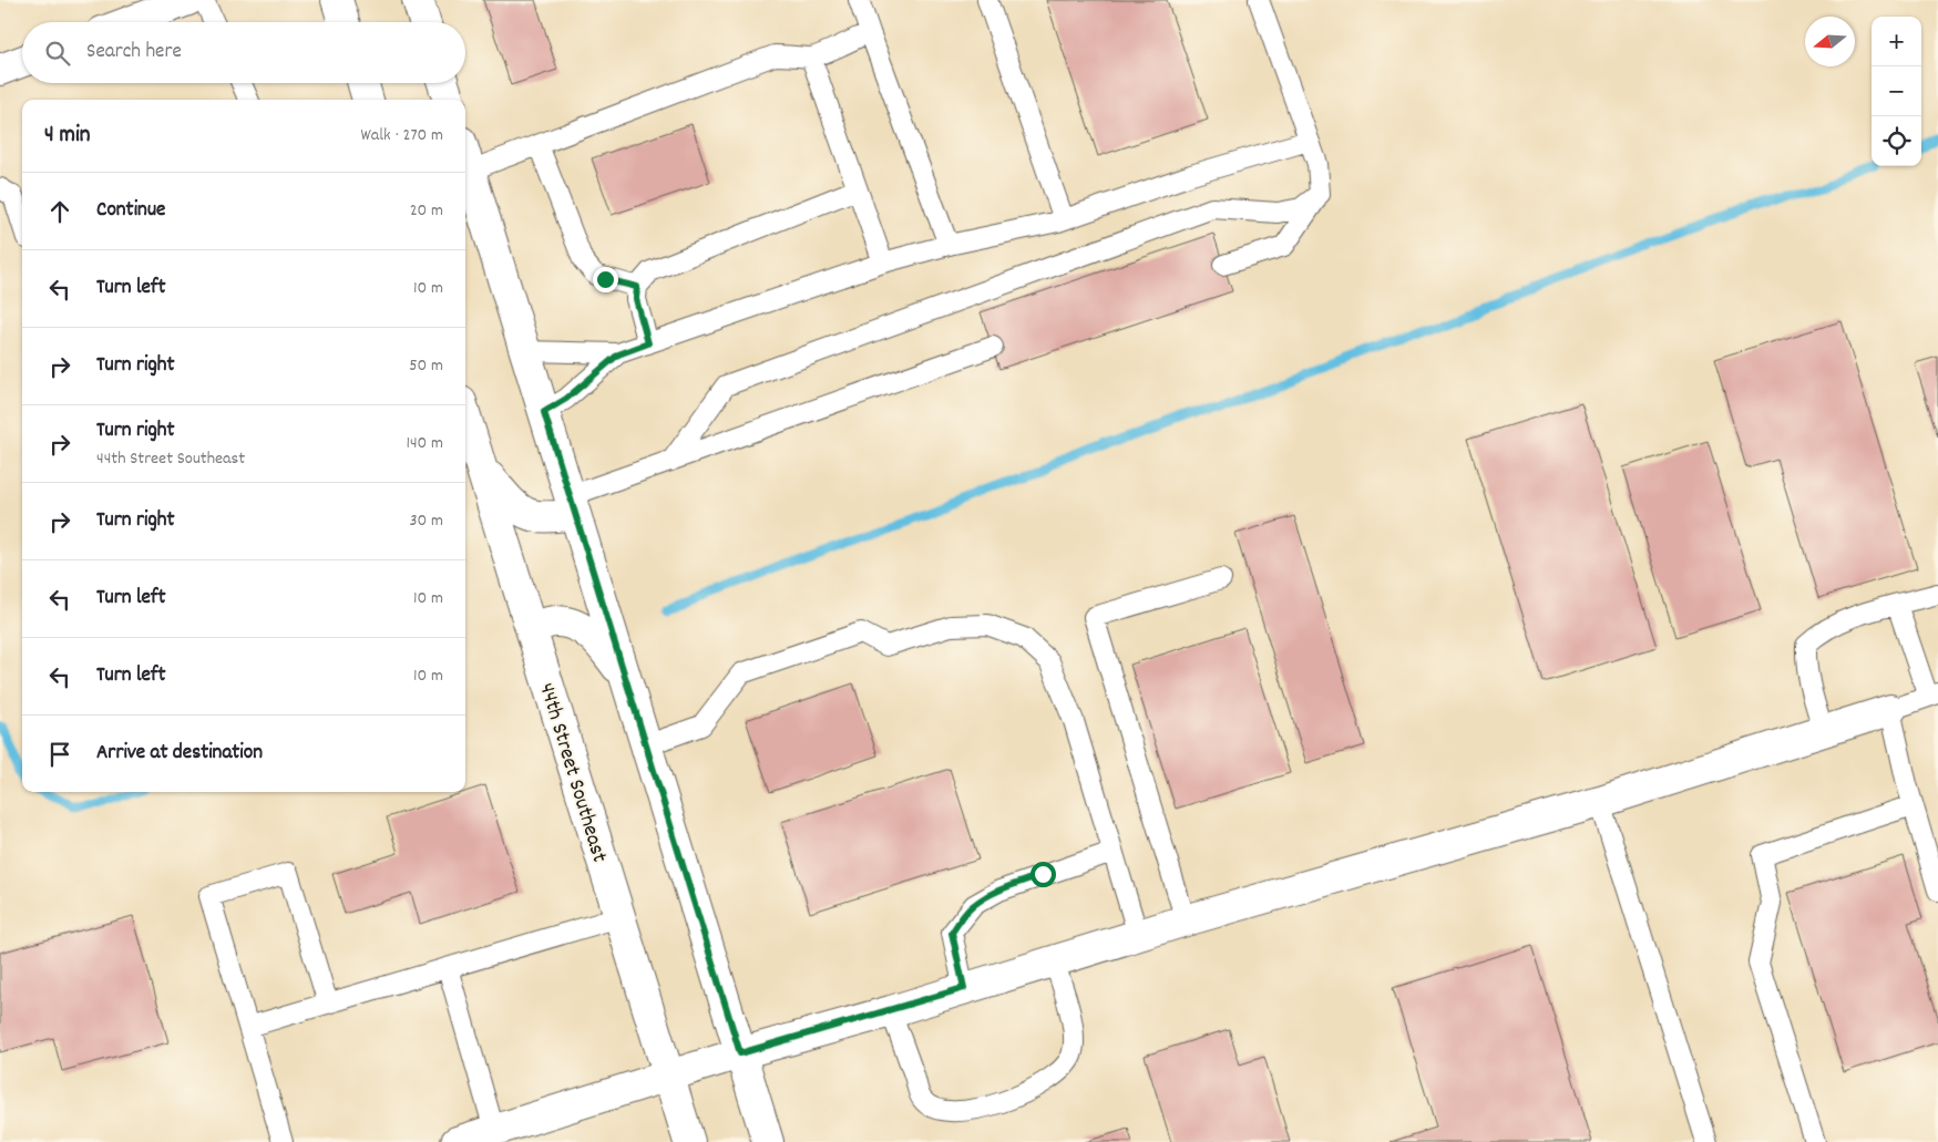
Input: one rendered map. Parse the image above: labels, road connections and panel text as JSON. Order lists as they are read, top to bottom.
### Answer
{
  "streets": {
    "main road": ["44th Street Southeast"]
  },
  "north": "left",
  "page": {
    "map_buttons": ["+", "−"],
    "search": "Search here",
    "heading": ["4 min", "Walk · 270 m"],
    "list": [
      ["Continue", "20 m"],
      ["Turn left", "10 m"],
      ["Turn right", "50 m"],
      ["Turn right", "44th Street Southeast", "140 m"],
      ["Turn right", "30 m"],
      ["Turn left", "10 m"],
      ["Turn left", "10 m"],
      "Arrive at destination"
    ]
  }
}
